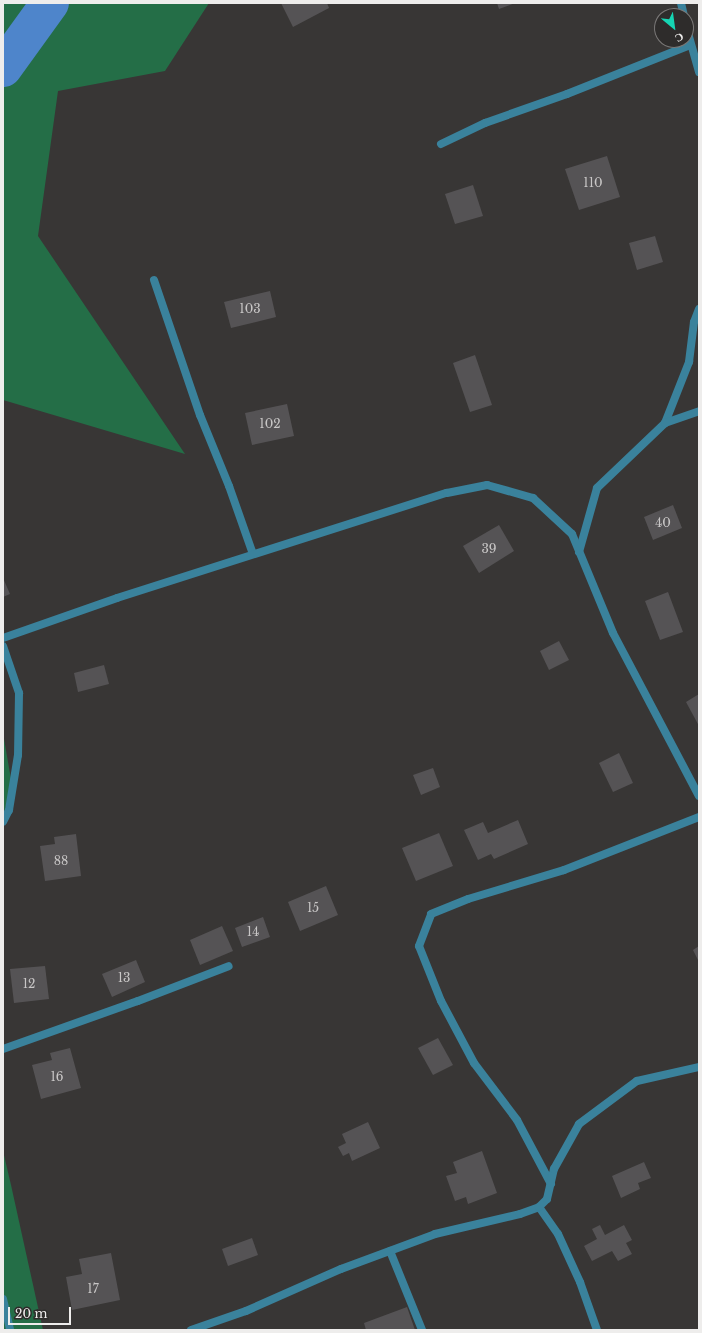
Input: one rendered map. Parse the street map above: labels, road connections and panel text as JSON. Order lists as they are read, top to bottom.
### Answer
{
  "house_numbers": [
    "110",
    "103",
    "102",
    "40",
    "39",
    "88",
    "15",
    "14",
    "13",
    "12",
    "16",
    "17"
  ],
  "scale_bar": "20 m",
  "north": "bottom right"
}
